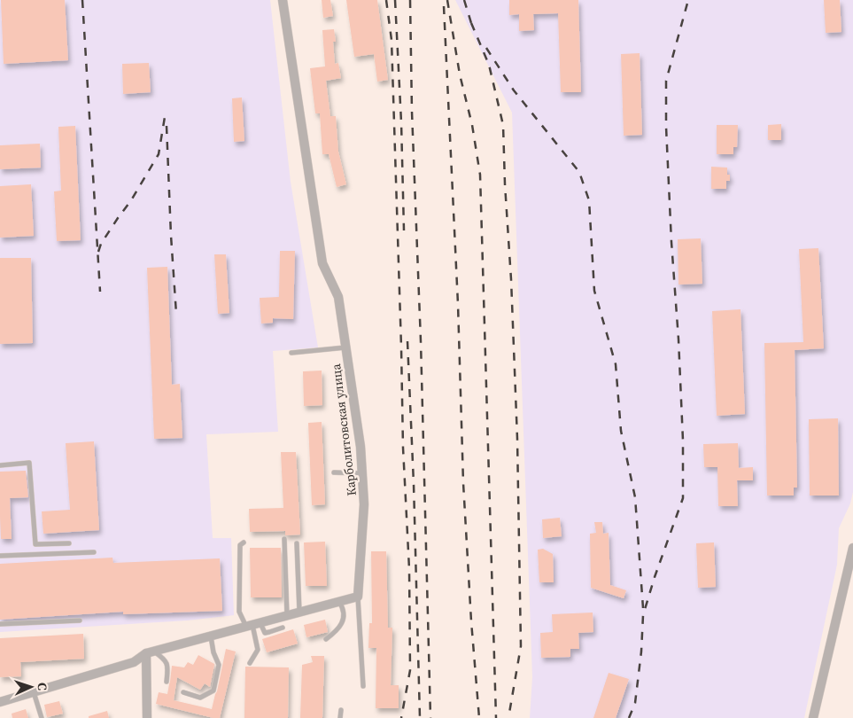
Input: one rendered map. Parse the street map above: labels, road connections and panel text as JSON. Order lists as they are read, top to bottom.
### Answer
{
  "streets": {
    "street": ["Карболитовская улица"]
  },
  "north": "right"
}
